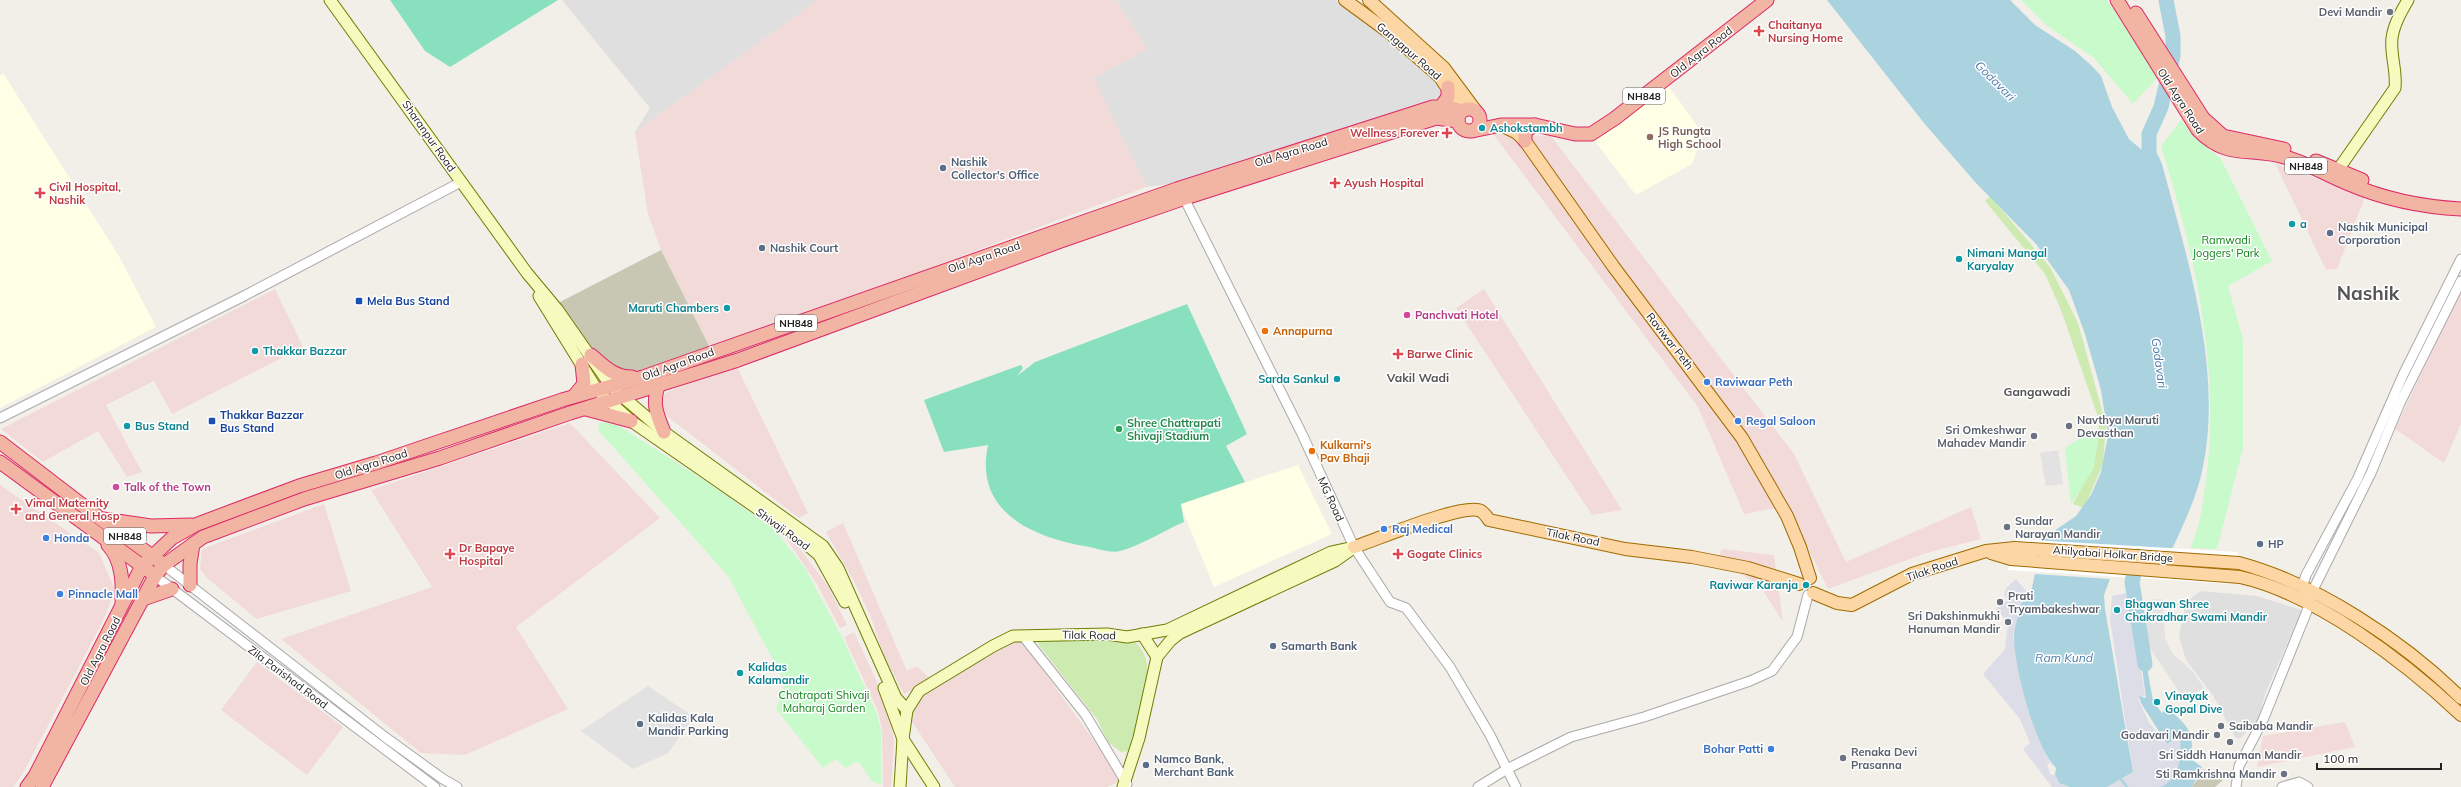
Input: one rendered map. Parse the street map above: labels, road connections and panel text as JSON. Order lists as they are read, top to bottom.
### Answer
{
  "streets": {
    "highway": ["Old Agra Road", "NH848", "Zila Parishad Road"],
    "main road": [
      "Gangapur Road",
      "Sharanpur Road",
      "Raviwar Peth",
      "Shivaji Road",
      "Tilak Road",
      "Ahilyabai Holkar Bridge"
    ],
    "street": ["MG Road"]
  },
  "crossings": [
    ["Gangapur Road", "Old Agra Road"],
    ["Gangapur Road", "NH848"],
    ["Old Agra Road", "NH848"],
    ["Old Agra Road", "Sharanpur Road"],
    ["Old Agra Road", "Raviwar Peth"],
    ["Old Agra Road", "MG Road"],
    ["Old Agra Road", "Shivaji Road"],
    ["Old Agra Road", "Zila Parishad Road"],
    ["NH848", "Zila Parishad Road"],
    ["Sharanpur Road", "Shivaji Road"],
    ["Raviwar Peth", "Tilak Road"],
    ["MG Road", "Tilak Road"],
    ["Shivaji Road", "Tilak Road"],
    ["Tilak Road", "Ahilyabai Holkar Bridge"]
  ],
  "districts": ["Nashik", "Vakil Wadi", "Gangawadi"],
  "water": ["Godavari", "Ram Kund"],
  "parks": ["Ramwadi Joggers' Park", "Chatrapati Shivaji Maharaj Garden"],
  "places": {
    "other": [
      "Devi Mandir",
      "Ashokstambh",
      "JS Rungta High School",
      "Nashik Collector's Office",
      "a",
      "Nashik Municipal Corporation",
      "Nashik Court",
      "Nimani Mangal Karyalay",
      "Maruti Chambers",
      "Panchvati Hotel",
      "Annapurna",
      "Thakkar Bazzar",
      "Sarda Sankul",
      "Raviwaar Peth",
      "Regal Saloon",
      "Bus Stand",
      "Navthya Maruti Devasthan",
      "Shree Chattrapati Shivaji Stadium",
      "Sri Omkeshwar Mahadev Mandir",
      "Kulkarni's Pav Bhaji",
      "Talk of the Town",
      "Sundar Narayan Mandir",
      "Raj Medical",
      "Honda",
      "HP",
      "Raviwar Karanja",
      "Pinnacle Mall",
      "Prati Tryambakeshwar",
      "Bhagwan Shree Chakradhar Swami Mandir",
      "Sri Dakshinmukhi Hanuman Mandir",
      "Samarth Bank",
      "Kalidas Kalamandir",
      "Vinayak Gopal Dive",
      "Kalidas Kala Mandir Parking",
      "Saibaba Mandir",
      "Godavari Mandir",
      "Sri Siddh Hanuman Mandir",
      "Bohar Patti",
      "Renaka Devi Prasanna",
      "Namco Bank, Merchant Bank",
      "Sti Ramkrishna Mandir"
    ],
    "health": [
      "Chaitanya Nursing Home",
      "Wellness Forever",
      "Ayush Hospital",
      "Civil Hospital, Nashik",
      "Barwe Clinic",
      "Vimal Maternity and General Hosp",
      "Dr Bapaye Hospital",
      "Gogate Clinics"
    ],
    "transit": ["Mela Bus Stand", "Thakkar Bazzar Bus Stand"]
  },
  "scale_bar": "100 m"
}
